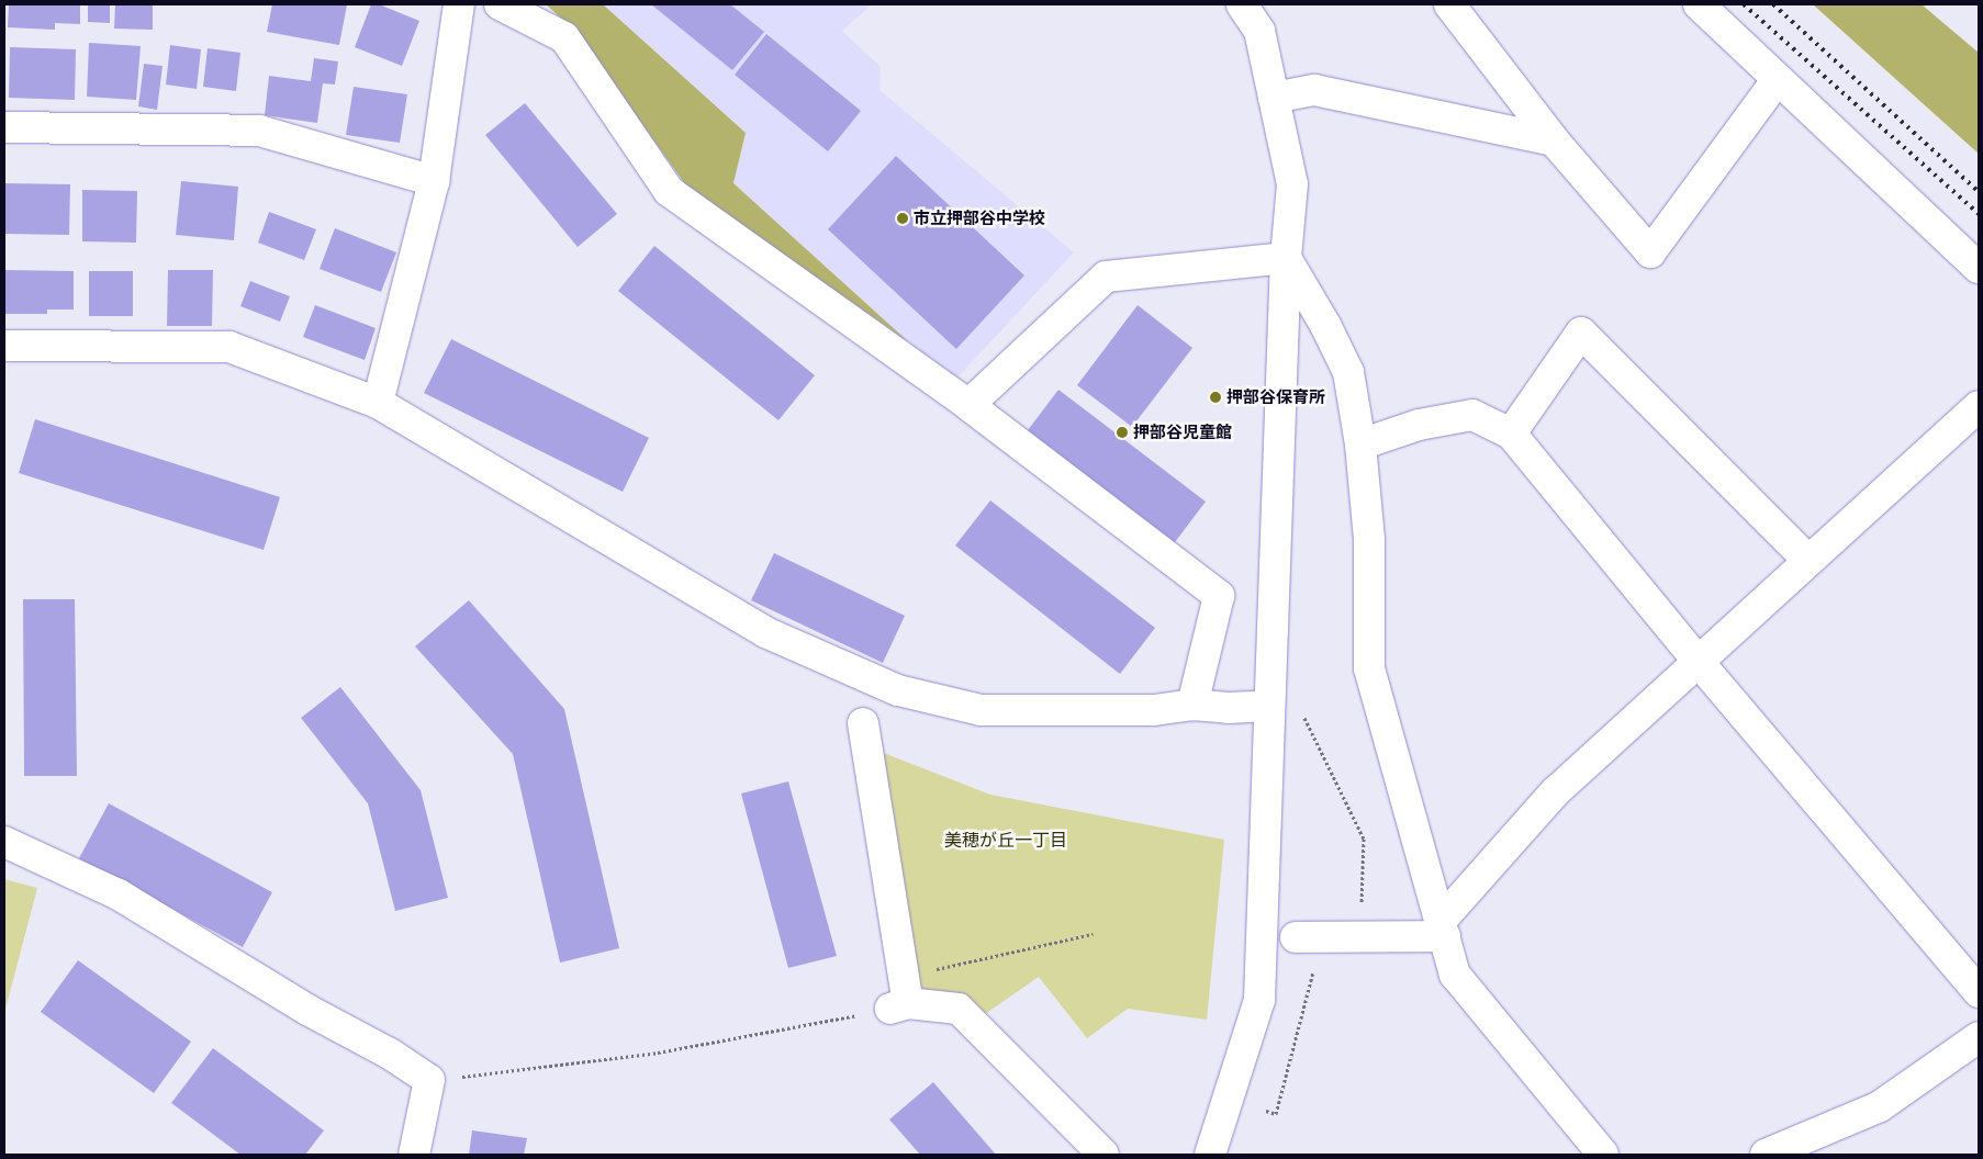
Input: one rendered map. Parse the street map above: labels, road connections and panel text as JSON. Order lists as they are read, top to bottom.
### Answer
{
  "districts": ["美穂が丘一丁目"],
  "places": ["市立押部谷中学校", "押部谷保育所", "押部谷児童館"]
}
